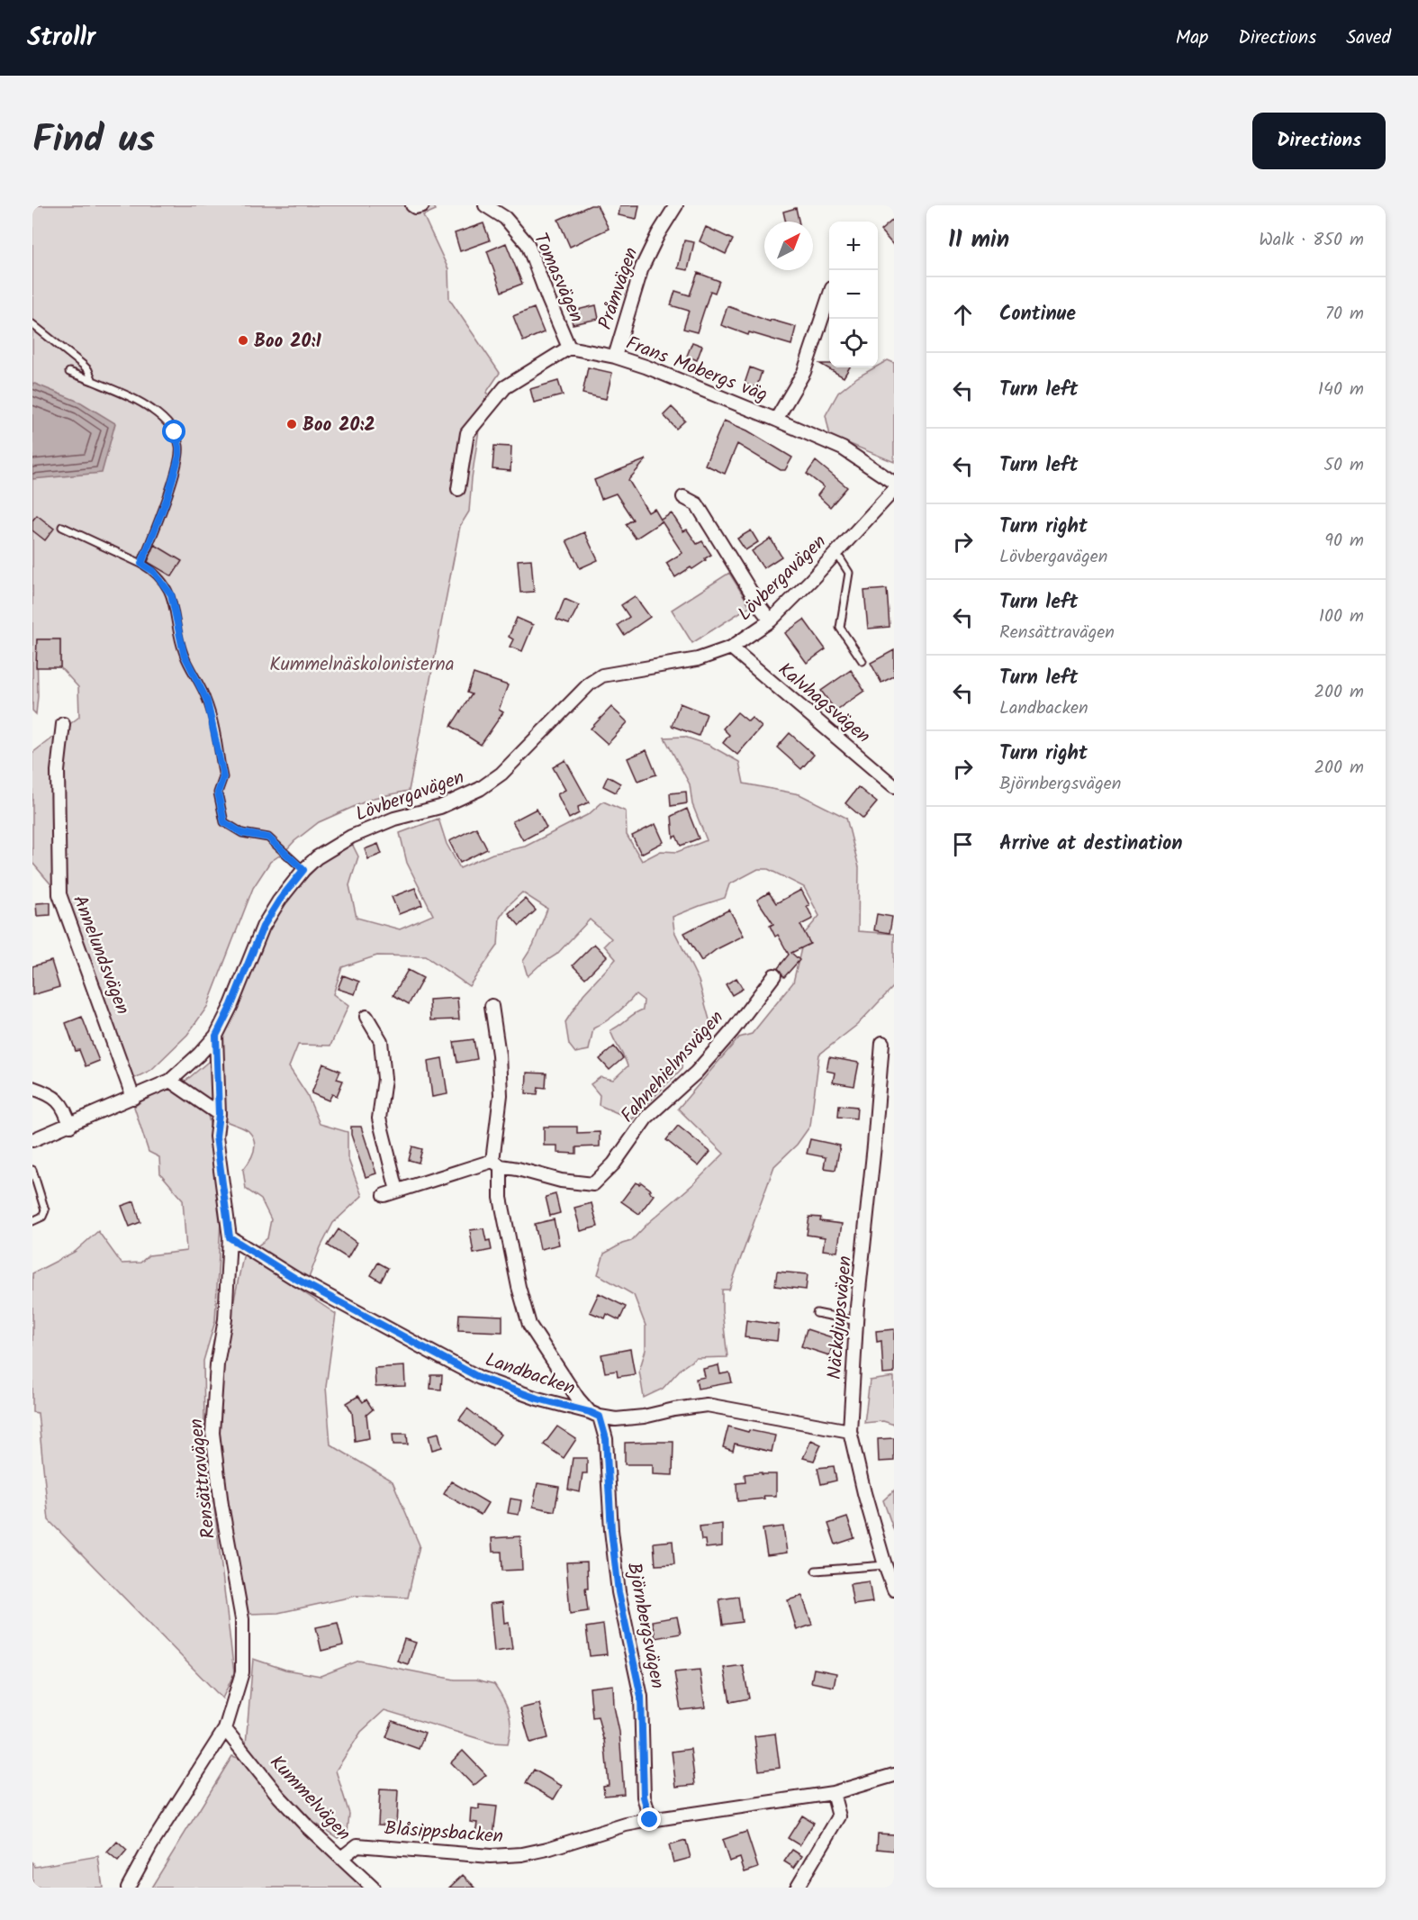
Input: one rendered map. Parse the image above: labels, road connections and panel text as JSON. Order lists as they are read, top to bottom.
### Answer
{
  "streets": {
    "street": [
      "Tomasvägen",
      "Pråmvägen",
      "Frans Mobergs väg",
      "Lövbergavägen",
      "Kalvhagsvägen",
      "Annelundsvägen",
      "Fahnehielmsvägen",
      "Näckdjupsvägen",
      "Landbacken",
      "Rensättravägen",
      "Björnbergsvägen",
      "Kummelvägen",
      "Blåsippsbacken"
    ]
  },
  "crossings": [
    ["Tomasvägen", "Frans Mobergs väg"],
    ["Pråmvägen", "Frans Mobergs väg"],
    ["Lövbergavägen", "Kalvhagsvägen"],
    ["Lövbergavägen", "Annelundsvägen"],
    ["Lövbergavägen", "Rensättravägen"],
    ["Fahnehielmsvägen", "Björnbergsvägen"],
    ["Näckdjupsvägen", "Landbacken"],
    ["Landbacken", "Rensättravägen"],
    ["Landbacken", "Björnbergsvägen"],
    ["Rensättravägen", "Kummelvägen"],
    ["Björnbergsvägen", "Blåsippsbacken"],
    ["Kummelvägen", "Blåsippsbacken"]
  ],
  "parks": ["Kummelnäskolonisterna"],
  "places": ["Boo 20:1", "Boo 20:2"],
  "north": "top right",
  "page": {
    "header": "Strollr",
    "nav": ["Map", "Directions", "Saved"],
    "title": "Find us",
    "buttons": "Directions",
    "heading": ["11 min", "Walk · 850 m"],
    "map_buttons": ["+", "−"],
    "list": [
      ["Continue", "70 m"],
      ["Turn left", "140 m"],
      ["Turn left", "50 m"],
      ["Turn right", "Lövbergavägen", "90 m"],
      ["Turn left", "Rensättravägen", "100 m"],
      ["Turn left", "Landbacken", "200 m"],
      ["Turn right", "Björnbergsvägen", "200 m"],
      "Arrive at destination"
    ]
  }
}
